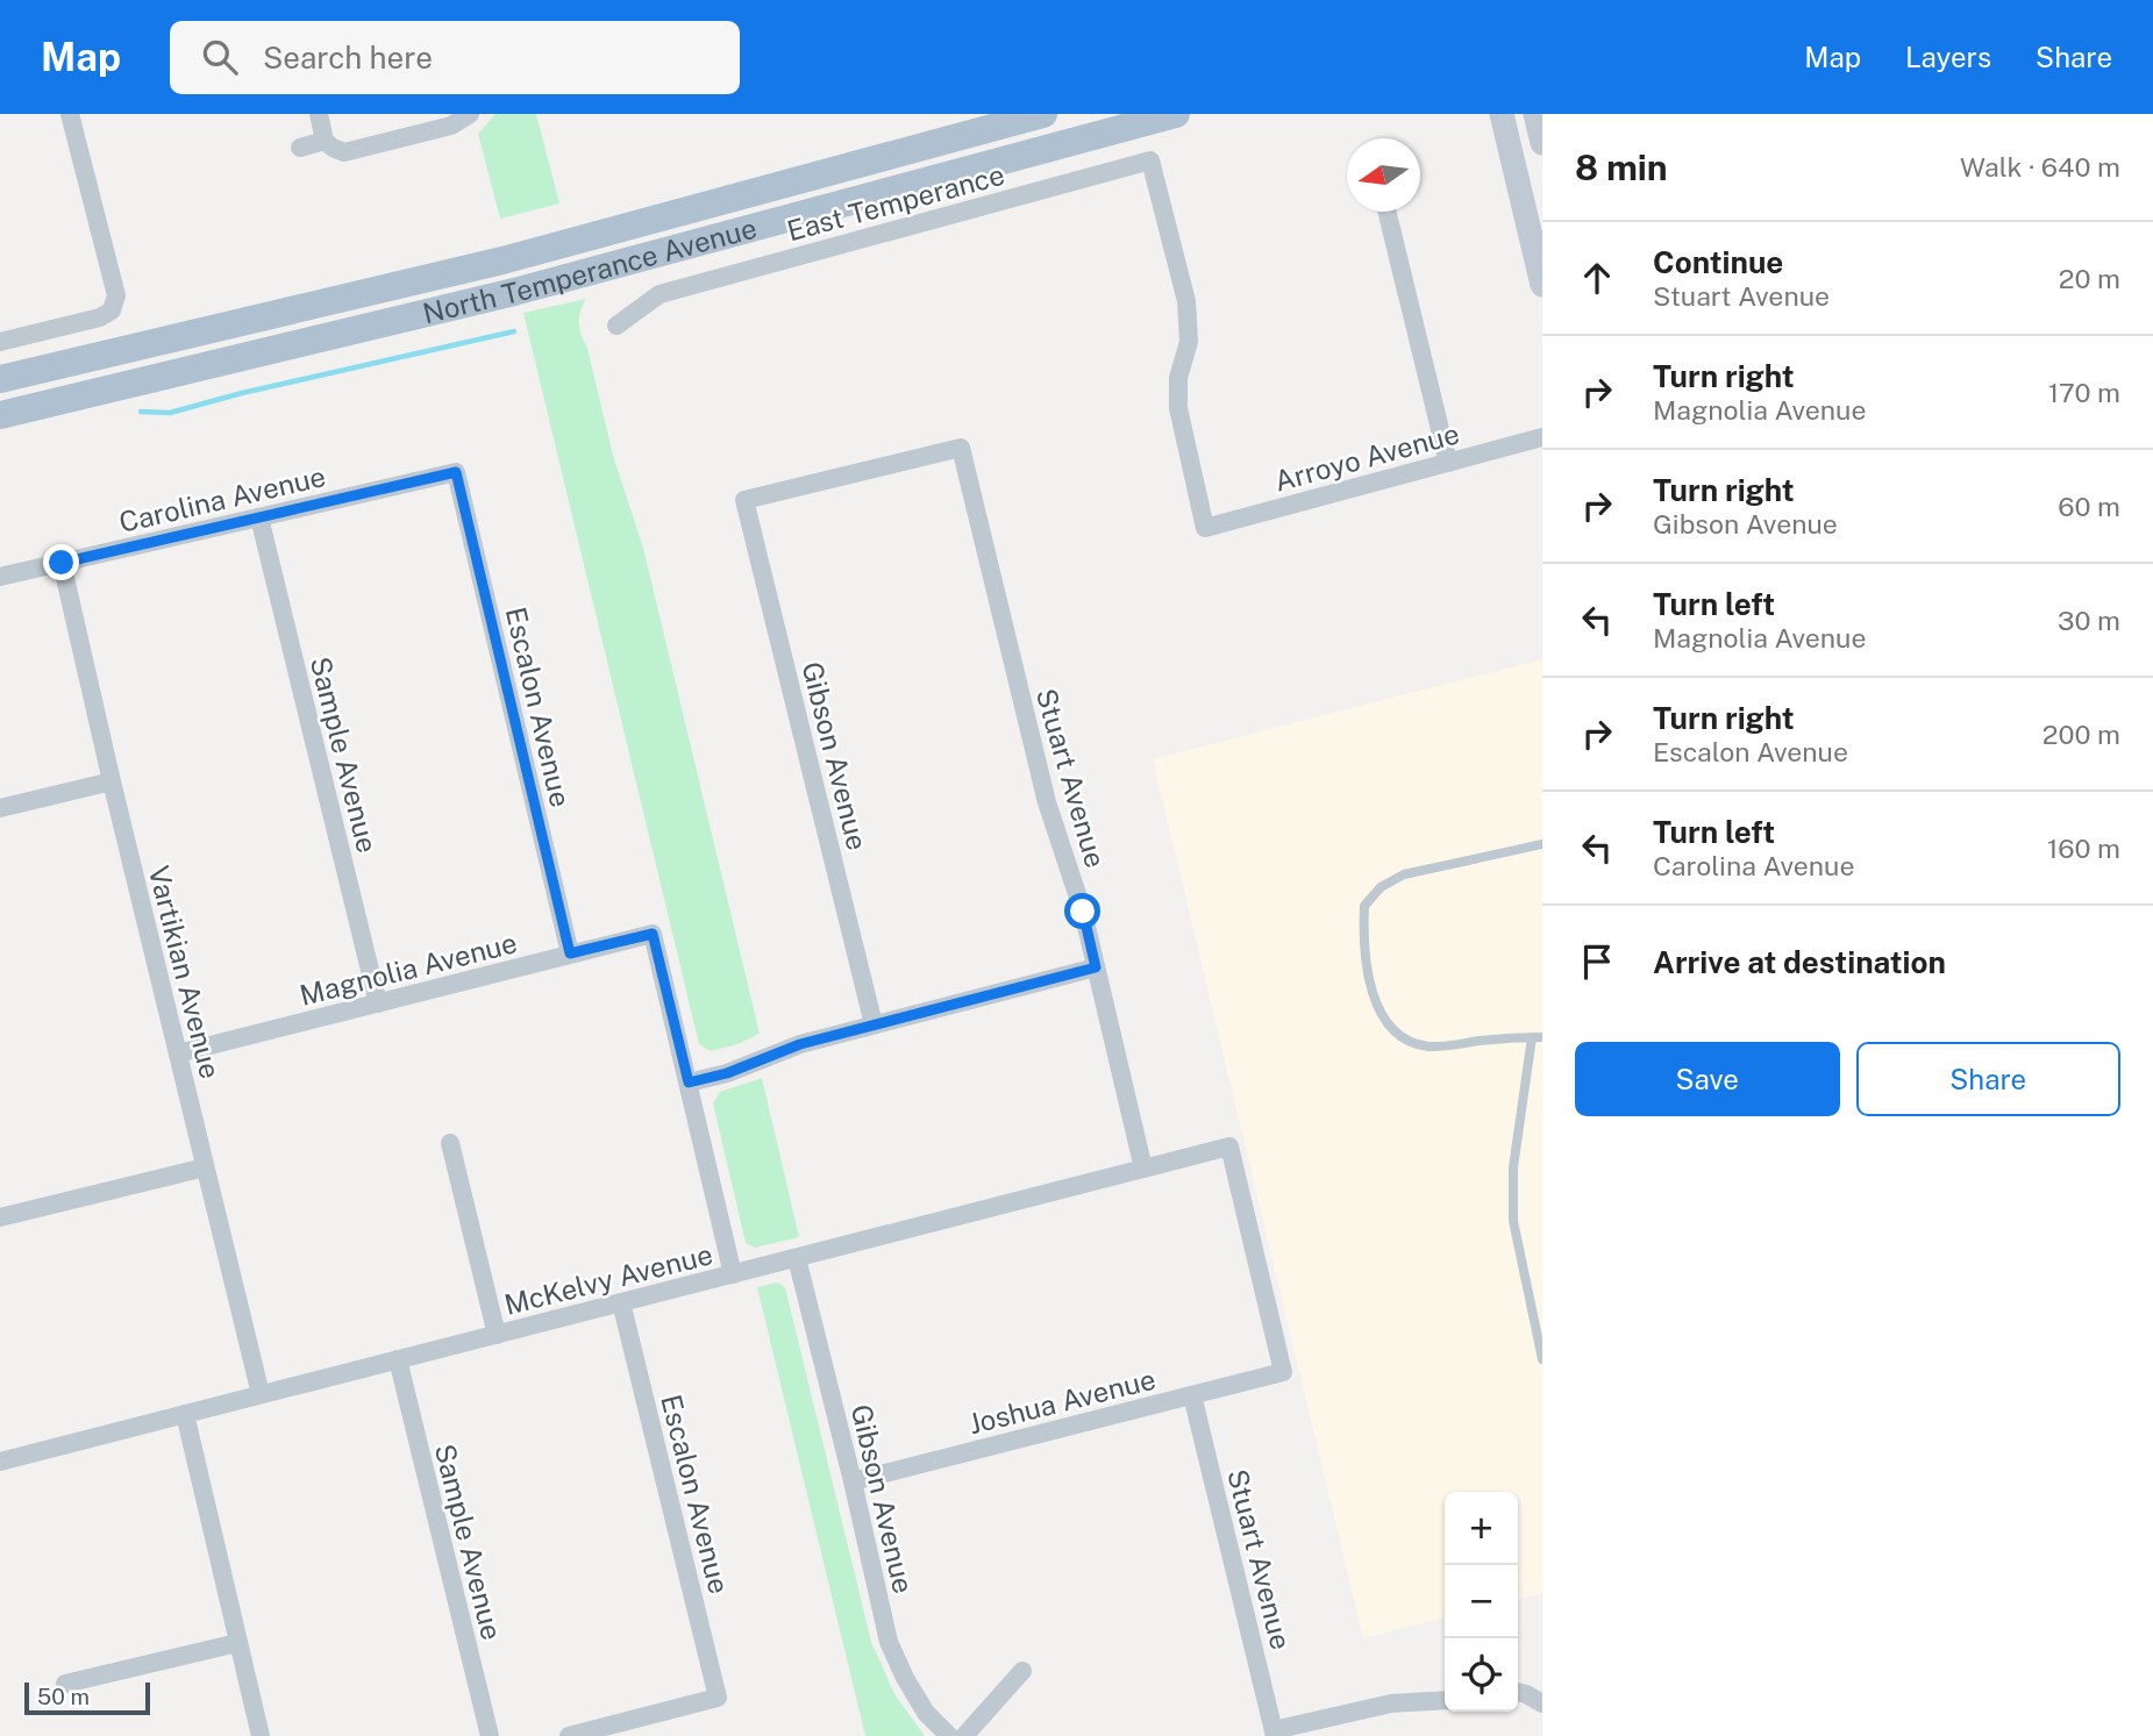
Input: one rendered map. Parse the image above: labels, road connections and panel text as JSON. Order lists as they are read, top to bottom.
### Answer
{
  "streets": {
    "main road": ["North Temperance Avenue"],
    "street": [
      "East Temperance",
      "Arroyo Avenue",
      "Carolina Avenue",
      "Escalon Avenue",
      "Sample Avenue",
      "Gibson Avenue",
      "Stuart Avenue",
      "Magnolia Avenue",
      "Vartikian Avenue",
      "McKelvy Avenue",
      "Joshua Avenue"
    ]
  },
  "crossings": [
    ["East Temperance", "Arroyo Avenue"],
    ["Carolina Avenue", "Escalon Avenue"],
    ["Carolina Avenue", "Sample Avenue"],
    ["Carolina Avenue", "Vartikian Avenue"],
    ["Escalon Avenue", "Magnolia Avenue"],
    ["Escalon Avenue", "McKelvy Avenue"],
    ["Sample Avenue", "Magnolia Avenue"],
    ["Sample Avenue", "McKelvy Avenue"],
    ["Gibson Avenue", "Stuart Avenue"],
    ["Gibson Avenue", "McKelvy Avenue"],
    ["Gibson Avenue", "Joshua Avenue"],
    ["Stuart Avenue", "McKelvy Avenue"],
    ["Stuart Avenue", "Joshua Avenue"],
    ["Magnolia Avenue", "Vartikian Avenue"],
    ["Vartikian Avenue", "McKelvy Avenue"],
    ["McKelvy Avenue", "Joshua Avenue"]
  ],
  "scale_bar": "50 m",
  "north": "left",
  "page": {
    "header": "Map",
    "search": "Search here",
    "nav": ["Map", "Layers", "Share"],
    "heading": ["8 min", "Walk · 640 m"],
    "list": [
      ["Continue", "Stuart Avenue", "20 m"],
      ["Turn right", "Magnolia Avenue", "170 m"],
      ["Turn right", "Gibson Avenue", "60 m"],
      ["Turn left", "Magnolia Avenue", "30 m"],
      ["Turn right", "Escalon Avenue", "200 m"],
      ["Turn left", "Carolina Avenue", "160 m"],
      "Arrive at destination"
    ],
    "buttons": ["Save", "Share"],
    "map_buttons": ["+", "−"],
    "scale": "50 m"
  }
}
